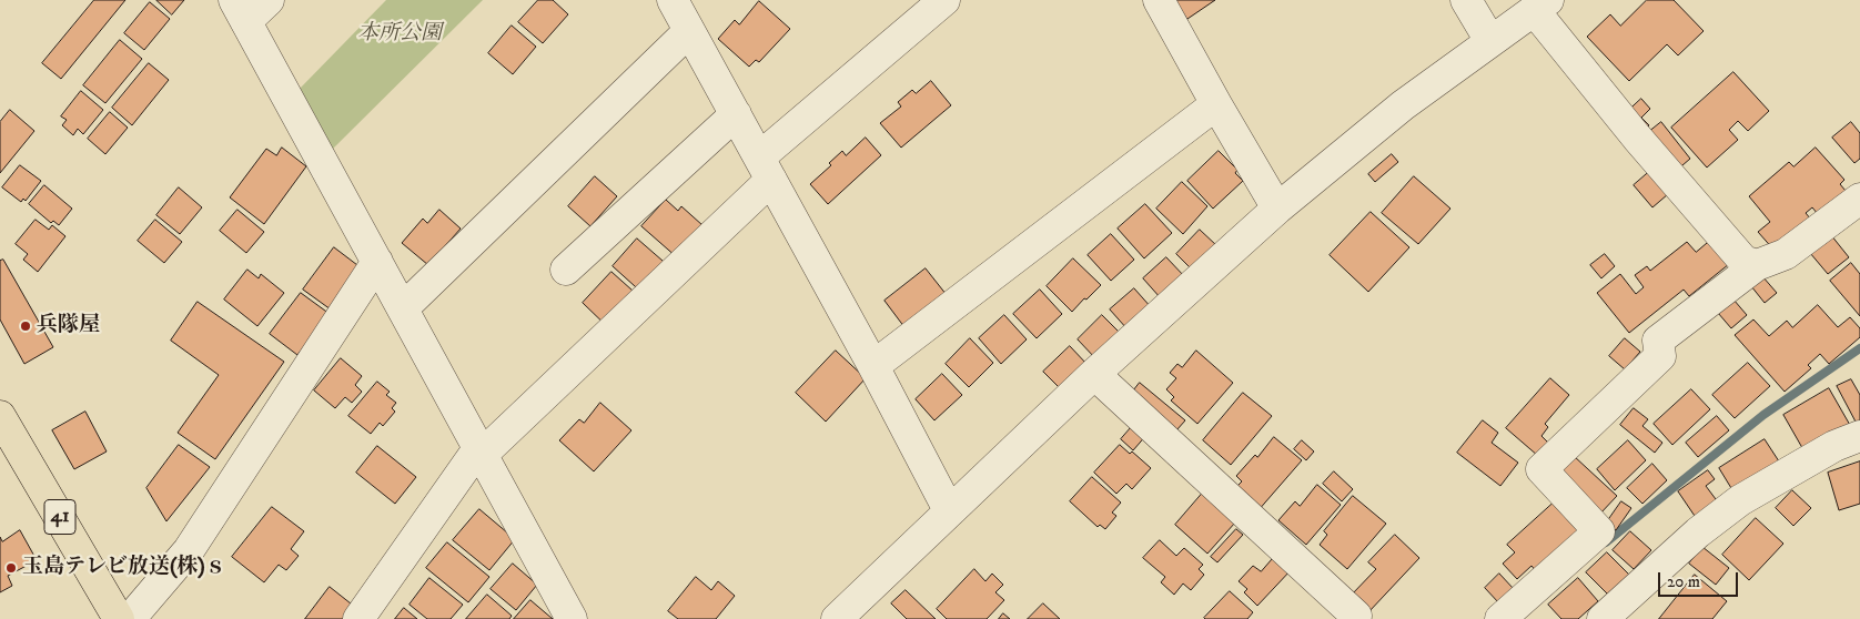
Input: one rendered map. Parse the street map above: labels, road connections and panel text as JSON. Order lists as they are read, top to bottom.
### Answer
{
  "streets": {
    "main road": ["41"]
  },
  "parks": ["本所公園"],
  "places": ["兵隊屋", "玉島テレビ放送(株)ｓ"],
  "scale_bar": "20 m"
}
